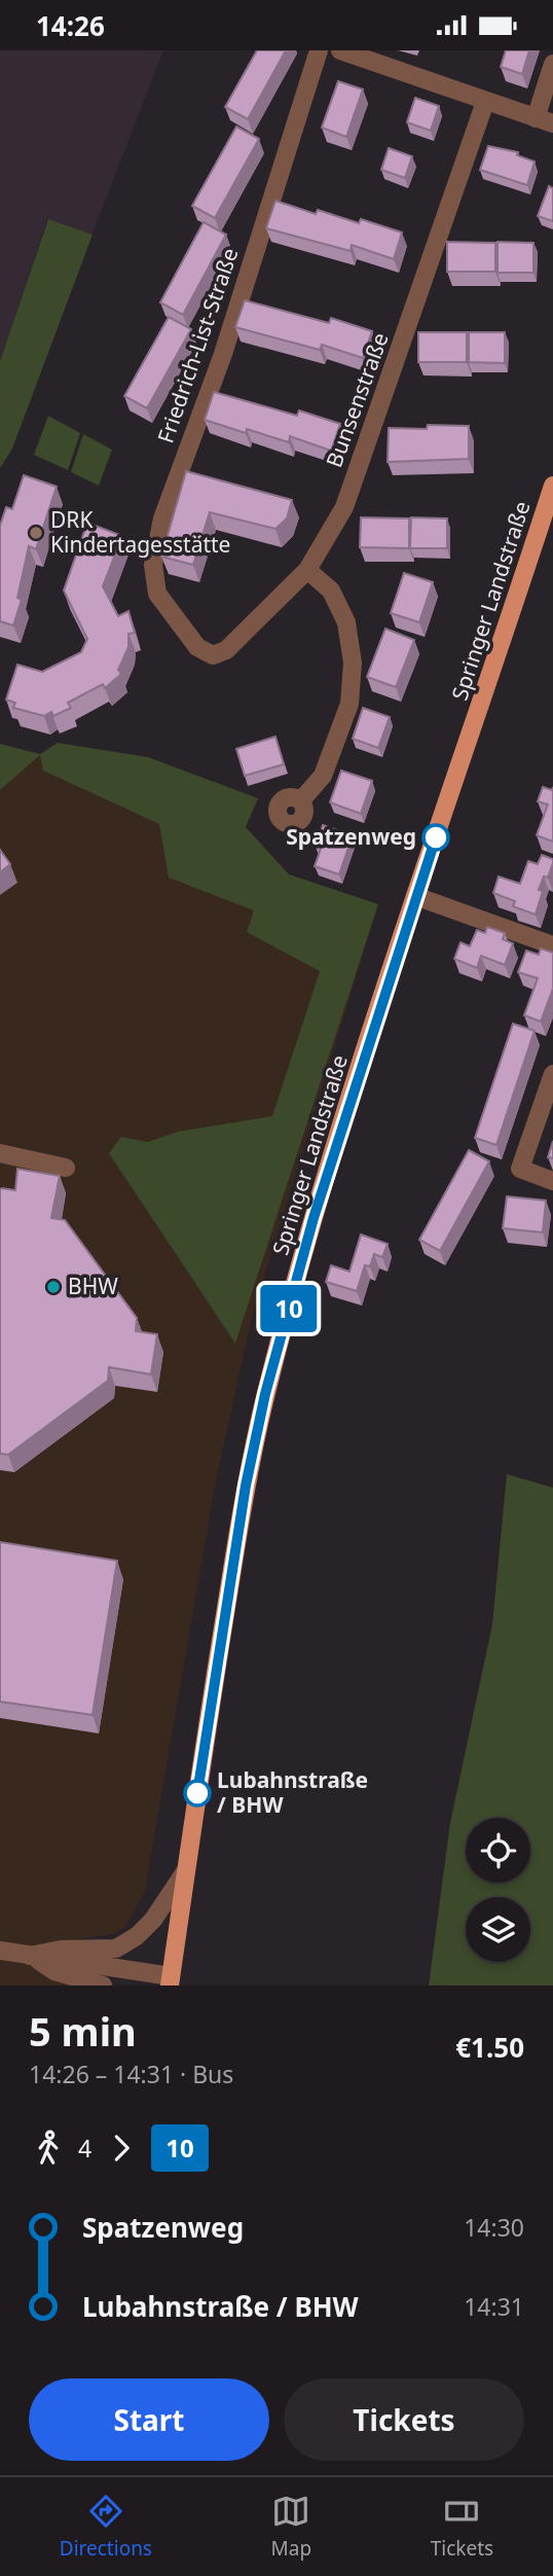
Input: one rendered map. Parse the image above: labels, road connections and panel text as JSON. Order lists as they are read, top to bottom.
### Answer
{
  "streets": {
    "main road": ["Springer Landstraße"],
    "street": ["Friedrich-List-Straße", "Bunsenstraße"]
  },
  "crossings": [
    ["Friedrich-List-Straße", "Bunsenstraße"]
  ],
  "places": [
    "DRK Kindertagesstätte",
    "Spatzenweg",
    "BHW",
    "Lubahnstraße / BHW"
  ],
  "lines": ["bus line 10"],
  "page": {
    "status": "14:26",
    "on_map": "10",
    "heading": ["5 min", "14:26 – 14:31 · Bus", "€1.50"],
    "legs": ["4", "10"],
    "list": [
      {
        "name": "Spatzenweg",
        "value": "14:30"
      },
      {
        "name": "Lubahnstraße / BHW",
        "value": "14:31"
      }
    ],
    "buttons": ["Start", "Tickets"],
    "tabs": ["Directions", "Map", "Tickets"]
  }
}
